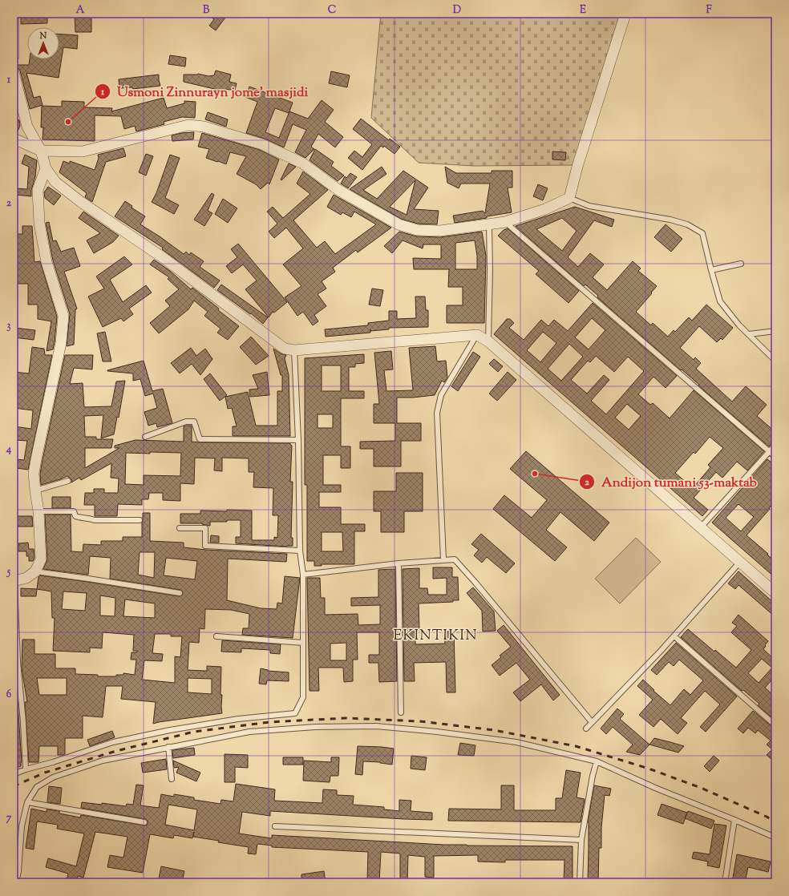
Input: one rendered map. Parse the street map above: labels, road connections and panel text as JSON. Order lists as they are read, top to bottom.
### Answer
{
  "districts": ["EKINTIKIN"],
  "places": ["Usmoni Zinnurayn jome' masjidi", "Andijon tumani 53-maktab"],
  "north": "top",
  "grid": {
    "columns": [
      "A",
      "B",
      "C",
      "D",
      "E",
      "F"
    ],
    "rows": [
      "1",
      "2",
      "3",
      "4",
      "5",
      "6",
      "7"
    ]
  }
}
